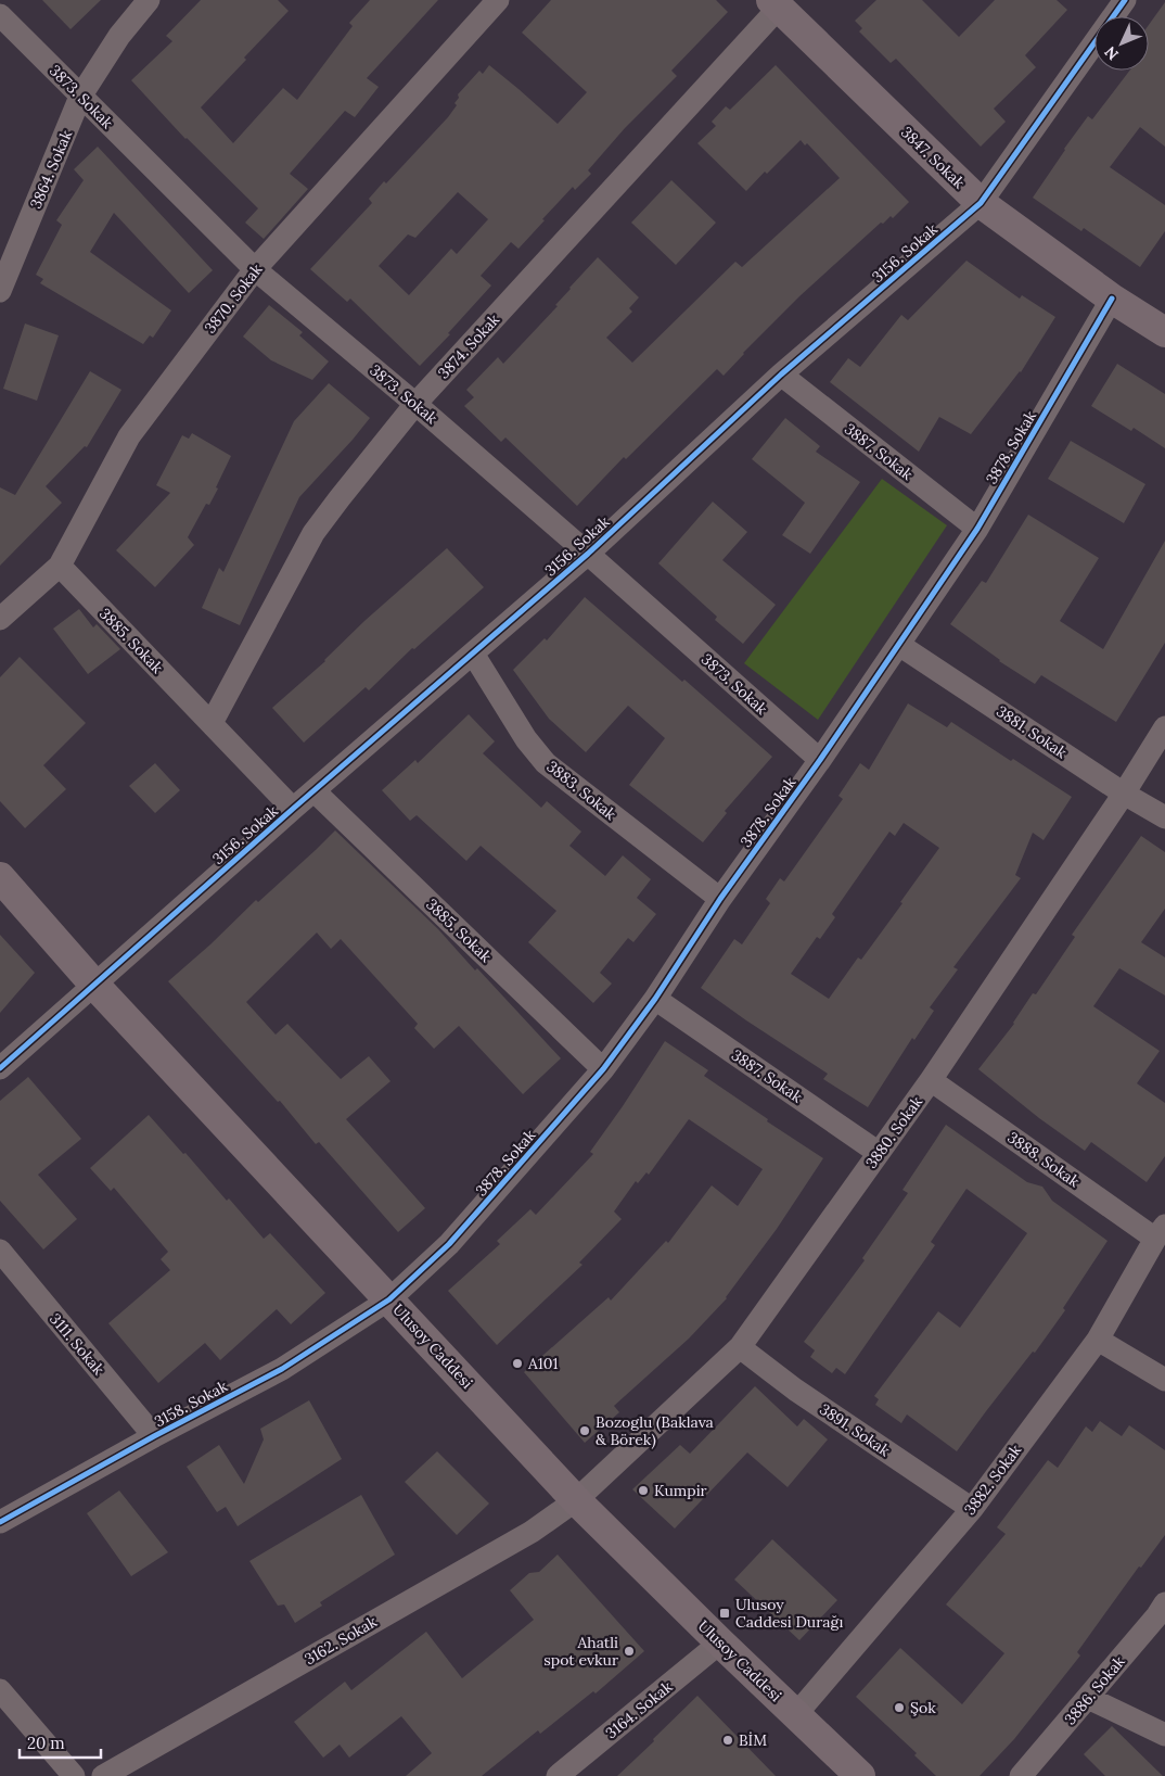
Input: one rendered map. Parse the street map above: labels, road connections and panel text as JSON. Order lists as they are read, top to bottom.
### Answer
{
  "streets": {
    "street": [
      "3873. Sokak",
      "3847. Sokak",
      "3864. Sokak",
      "3156. Sokak",
      "3870. Sokak",
      "3874. Sokak",
      "3878. Sokak",
      "3887. Sokak",
      "3885. Sokak",
      "3881. Sokak",
      "3883. Sokak",
      "3880. Sokak",
      "3888. Sokak",
      "3111. Sokak",
      "Ulusoy Caddesi",
      "3158. Sokak",
      "3891. Sokak",
      "3882. Sokak",
      "3162. Sokak",
      "3886. Sokak",
      "3164. Sokak"
    ]
  },
  "crossings": [
    ["3873. Sokak", "3864. Sokak"],
    ["3873. Sokak", "3156. Sokak"],
    ["3873. Sokak", "3870. Sokak"],
    ["3873. Sokak", "3874. Sokak"],
    ["3873. Sokak", "3878. Sokak"],
    ["3847. Sokak", "3156. Sokak"],
    ["3847. Sokak", "3874. Sokak"],
    ["3847. Sokak", "3878. Sokak"],
    ["3156. Sokak", "3887. Sokak"],
    ["3156. Sokak", "3885. Sokak"],
    ["3156. Sokak", "3883. Sokak"],
    ["3156. Sokak", "Ulusoy Caddesi"],
    ["3870. Sokak", "3885. Sokak"],
    ["3874. Sokak", "3885. Sokak"],
    ["3878. Sokak", "3887. Sokak"],
    ["3878. Sokak", "3885. Sokak"],
    ["3878. Sokak", "3881. Sokak"],
    ["3878. Sokak", "3883. Sokak"],
    ["3878. Sokak", "Ulusoy Caddesi"],
    ["3878. Sokak", "3158. Sokak"],
    ["3887. Sokak", "3880. Sokak"],
    ["3881. Sokak", "3880. Sokak"],
    ["3880. Sokak", "3888. Sokak"],
    ["3880. Sokak", "Ulusoy Caddesi"],
    ["3880. Sokak", "3891. Sokak"],
    ["3880. Sokak", "3162. Sokak"],
    ["3888. Sokak", "3882. Sokak"],
    ["3111. Sokak", "3158. Sokak"],
    ["Ulusoy Caddesi", "3158. Sokak"],
    ["Ulusoy Caddesi", "3882. Sokak"],
    ["Ulusoy Caddesi", "3162. Sokak"],
    ["Ulusoy Caddesi", "3164. Sokak"],
    ["3891. Sokak", "3882. Sokak"]
  ],
  "places": {
    "other": [
      "A101",
      "Bozoglu (Baklava & Börek)",
      "Kumpir",
      "Ahatli spot evkur",
      "Şok",
      "BİM"
    ],
    "transit": ["Ulusoy Caddesi Durağı"]
  },
  "scale_bar": "20 m",
  "north": "bottom left"
}
